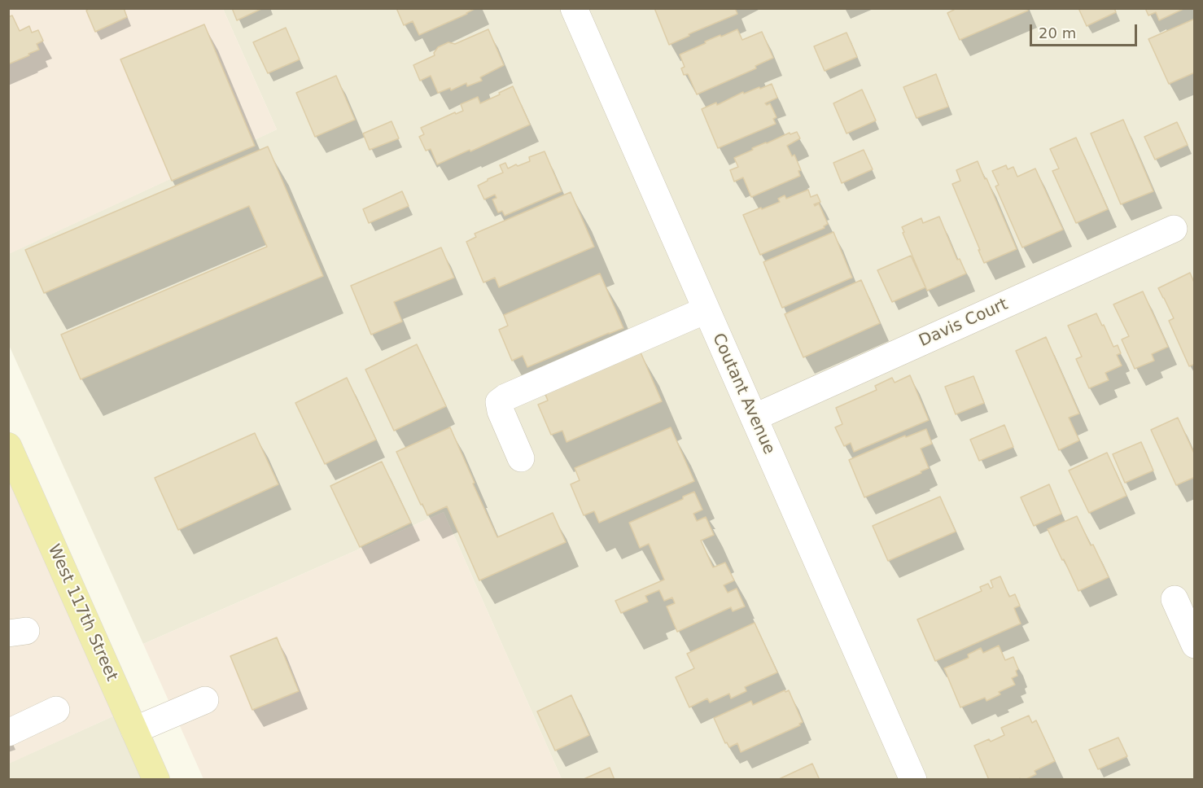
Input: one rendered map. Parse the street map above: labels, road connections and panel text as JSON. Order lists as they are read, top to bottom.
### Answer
{
  "streets": {
    "main road": ["West 117th Street"],
    "street": ["Davis Court", "Coutant Avenue"]
  },
  "crossings": [
    ["Davis Court", "Coutant Avenue"]
  ],
  "scale_bar": "20 m"
}
